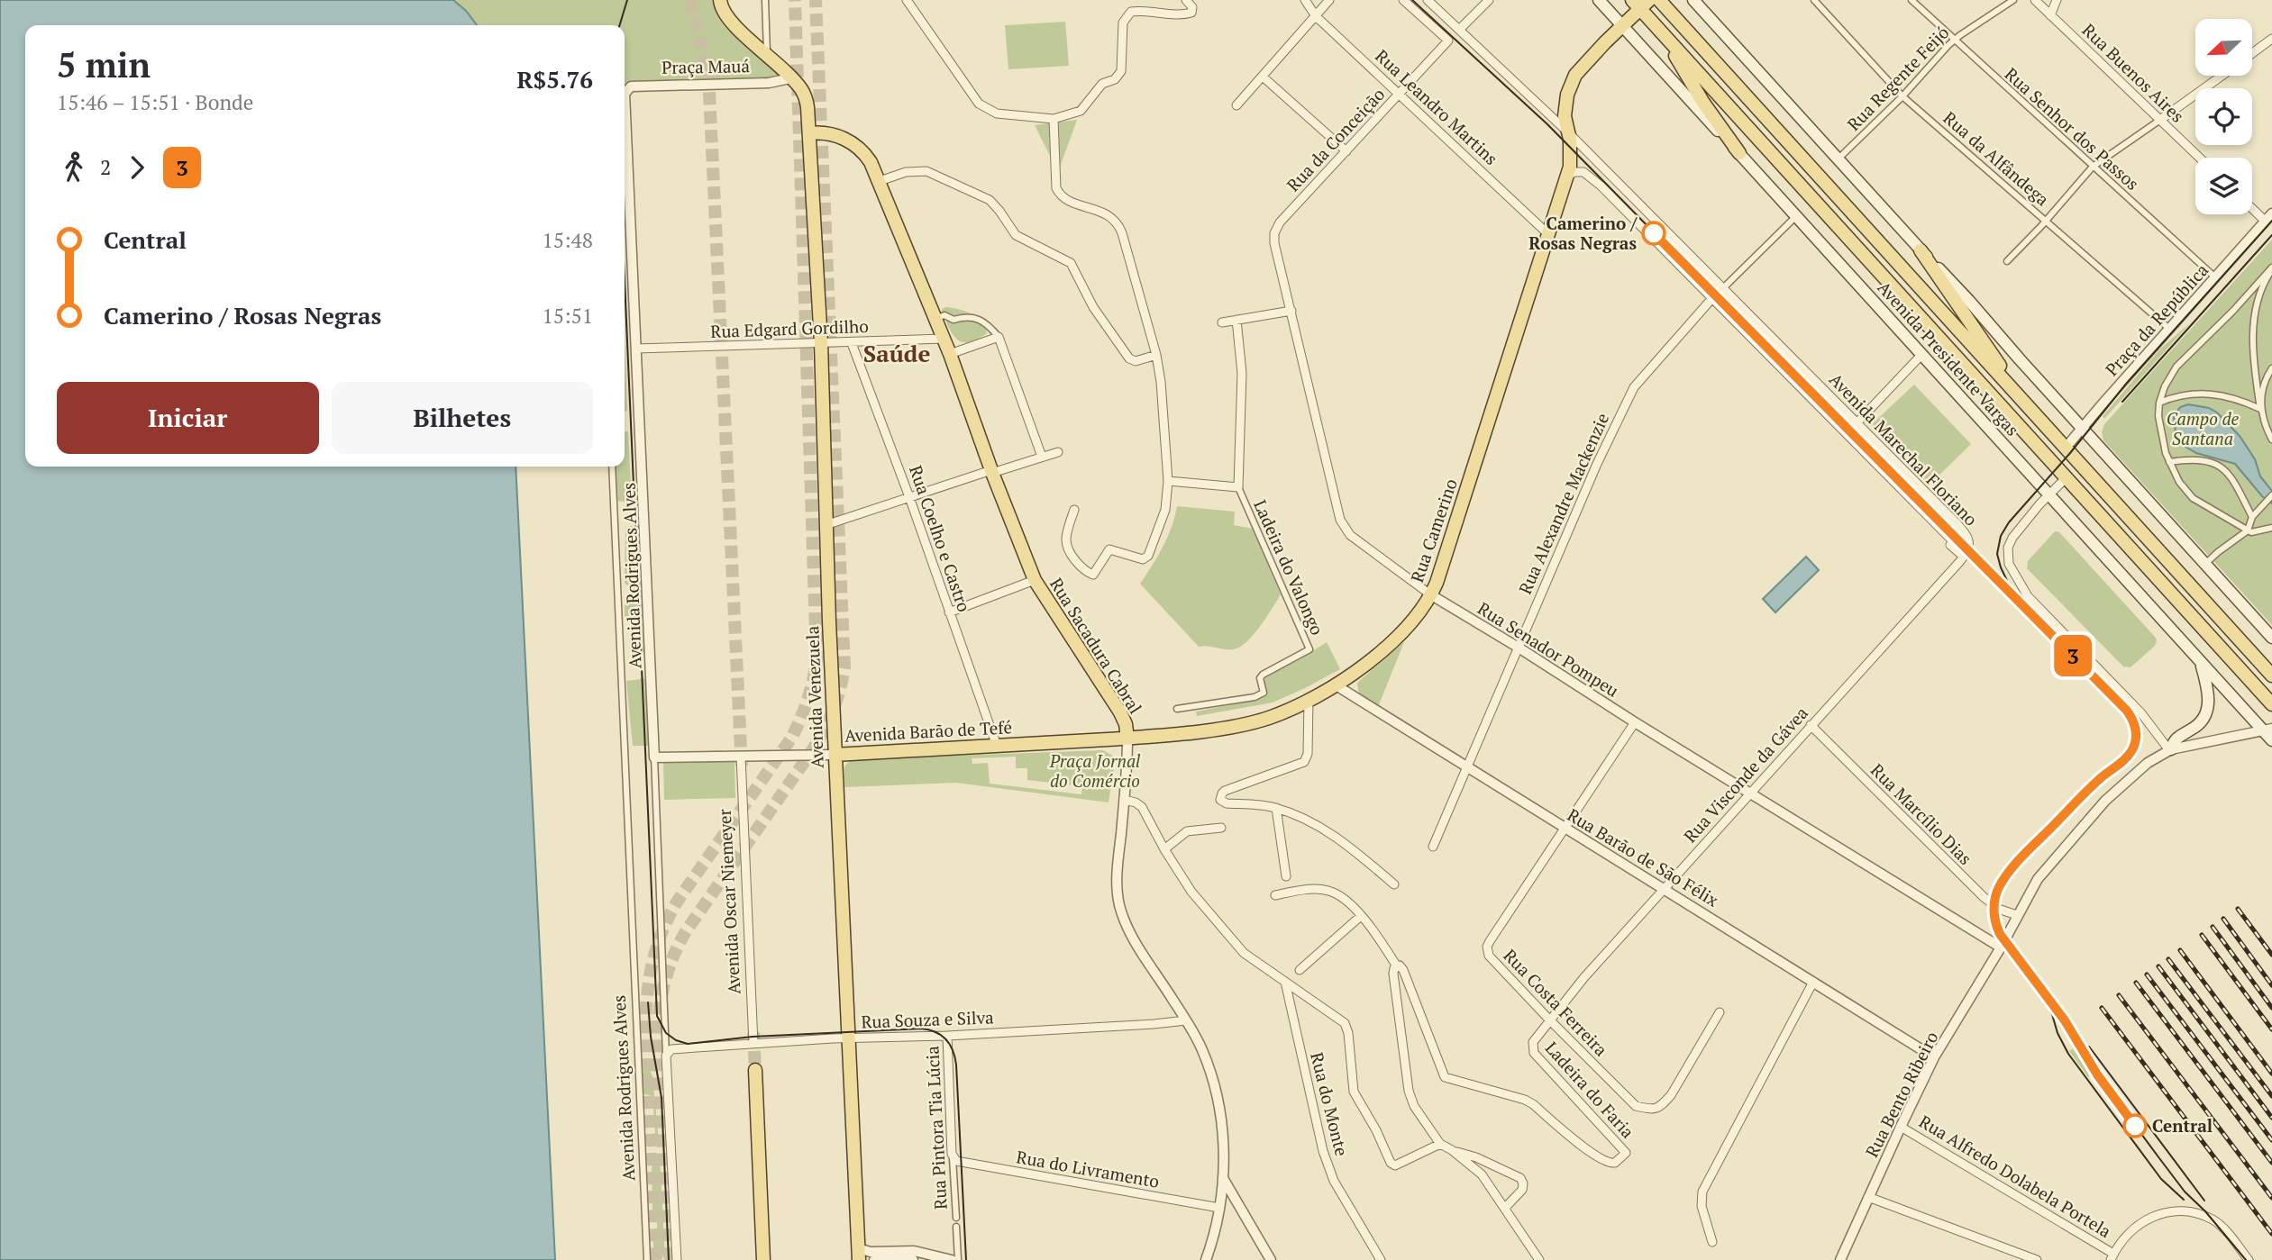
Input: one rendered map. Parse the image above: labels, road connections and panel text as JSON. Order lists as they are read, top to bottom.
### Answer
{
  "streets": {
    "main road": [
      "Praça Mauá",
      "Avenida Presidente Vargas",
      "Rua Camerino",
      "Rua Sacadura Cabral",
      "Avenida Venezuela",
      "Avenida Barão de Tefé"
    ],
    "street": [
      "Rua Buenos Aires",
      "Rua Regente Feijó",
      "Rua Leandro Martins",
      "Rua Senhor dos Passos",
      "Rua da Conceição",
      "Rua da Alfândega",
      "Praça da República",
      "Rua Edgard Gordilho",
      "Avenida Marechal Floriano",
      "Rua Alexandre Mackenzie",
      "Rua Coelho e Castro",
      "Ladeira do Valongo",
      "Avenida Rodrigues Alves",
      "Rua Senador Pompeu",
      "Rua Visconde da Gávea",
      "Rua Marcílio Dias",
      "Rua Barão de São Félix",
      "Avenida Oscar Niemeyer",
      "Rua Costa Ferreira",
      "Rua Souza e Silva",
      "Ladeira do Faria",
      "Rua Bento Ribeiro",
      "Rua do Monte",
      "Rua Pintora Tia Lúcia",
      "Rua do Livramento",
      "Rua Alfredo Dolabela Portela"
    ]
  },
  "crossings": [
    ["Praça Mauá", "Rua Sacadura Cabral"],
    ["Praça Mauá", "Avenida Venezuela"],
    ["Rua Regente Feijó", "Rua Senhor dos Passos"],
    ["Rua Regente Feijó", "Rua da Alfândega"],
    ["Rua Leandro Martins", "Rua da Conceição"],
    ["Rua Leandro Martins", "Rua Camerino"],
    ["Rua Senhor dos Passos", "Praça da República"],
    ["Rua da Conceição", "Rua Senador Pompeu"],
    ["Rua da Alfândega", "Praça da República"],
    ["Praça da República", "Avenida Presidente Vargas"],
    ["Rua Edgard Gordilho", "Rua Coelho e Castro"],
    ["Rua Edgard Gordilho", "Avenida Rodrigues Alves"],
    ["Rua Edgard Gordilho", "Rua Sacadura Cabral"],
    ["Rua Edgard Gordilho", "Avenida Venezuela"],
    ["Avenida Presidente Vargas", "Rua Camerino"],
    ["Avenida Marechal Floriano", "Rua Alexandre Mackenzie"],
    ["Avenida Marechal Floriano", "Rua Camerino"],
    ["Avenida Marechal Floriano", "Rua Visconde da Gávea"],
    ["Rua Alexandre Mackenzie", "Rua Senador Pompeu"],
    ["Rua Alexandre Mackenzie", "Rua Barão de São Félix"],
    ["Rua Camerino", "Rua Sacadura Cabral"],
    ["Rua Camerino", "Rua Senador Pompeu"],
    ["Rua Camerino", "Avenida Barão de Tefé"],
    ["Rua Camerino", "Rua Barão de São Félix"],
    ["Rua Coelho e Castro", "Avenida Barão de Tefé"],
    ["Avenida Rodrigues Alves", "Avenida Barão de Tefé"],
    ["Avenida Rodrigues Alves", "Rua Souza e Silva"],
    ["Rua Sacadura Cabral", "Avenida Venezuela"],
    ["Rua Sacadura Cabral", "Avenida Barão de Tefé"],
    ["Rua Sacadura Cabral", "Rua Souza e Silva"],
    ["Rua Sacadura Cabral", "Rua do Livramento"],
    ["Rua Senador Pompeu", "Rua Visconde da Gávea"],
    ["Rua Senador Pompeu", "Rua Costa Ferreira"],
    ["Rua Senador Pompeu", "Rua Bento Ribeiro"],
    ["Avenida Venezuela", "Avenida Barão de Tefé"],
    ["Avenida Venezuela", "Rua Souza e Silva"],
    ["Avenida Barão de Tefé", "Avenida Oscar Niemeyer"],
    ["Rua Visconde da Gávea", "Rua Marcílio Dias"],
    ["Rua Visconde da Gávea", "Rua Barão de São Félix"],
    ["Rua Visconde da Gávea", "Rua Costa Ferreira"],
    ["Rua Visconde da Gávea", "Ladeira do Faria"],
    ["Rua Marcílio Dias", "Rua Bento Ribeiro"],
    ["Rua Barão de São Félix", "Rua Costa Ferreira"],
    ["Rua Barão de São Félix", "Rua Bento Ribeiro"],
    ["Avenida Oscar Niemeyer", "Rua Souza e Silva"],
    ["Rua Souza e Silva", "Rua Pintora Tia Lúcia"],
    ["Rua Bento Ribeiro", "Rua Alfredo Dolabela Portela"],
    ["Rua Pintora Tia Lúcia", "Rua do Livramento"]
  ],
  "districts": ["Saúde"],
  "parks": ["Campo de Santana", "Praça Jornal do Comércio"],
  "places": ["Camerino / Rosas Negras", "Central"],
  "lines": ["tram line 3"],
  "north": "bottom left",
  "page": {
    "on_map": "3",
    "heading": ["5 min", "15:46 – 15:51 · Bonde", "R$5.76"],
    "legs": ["2", "3"],
    "list": [
      {
        "name": "Central",
        "value": "15:48"
      },
      {
        "name": "Camerino / Rosas Negras",
        "value": "15:51"
      }
    ],
    "buttons": ["Iniciar", "Bilhetes"]
  }
}
